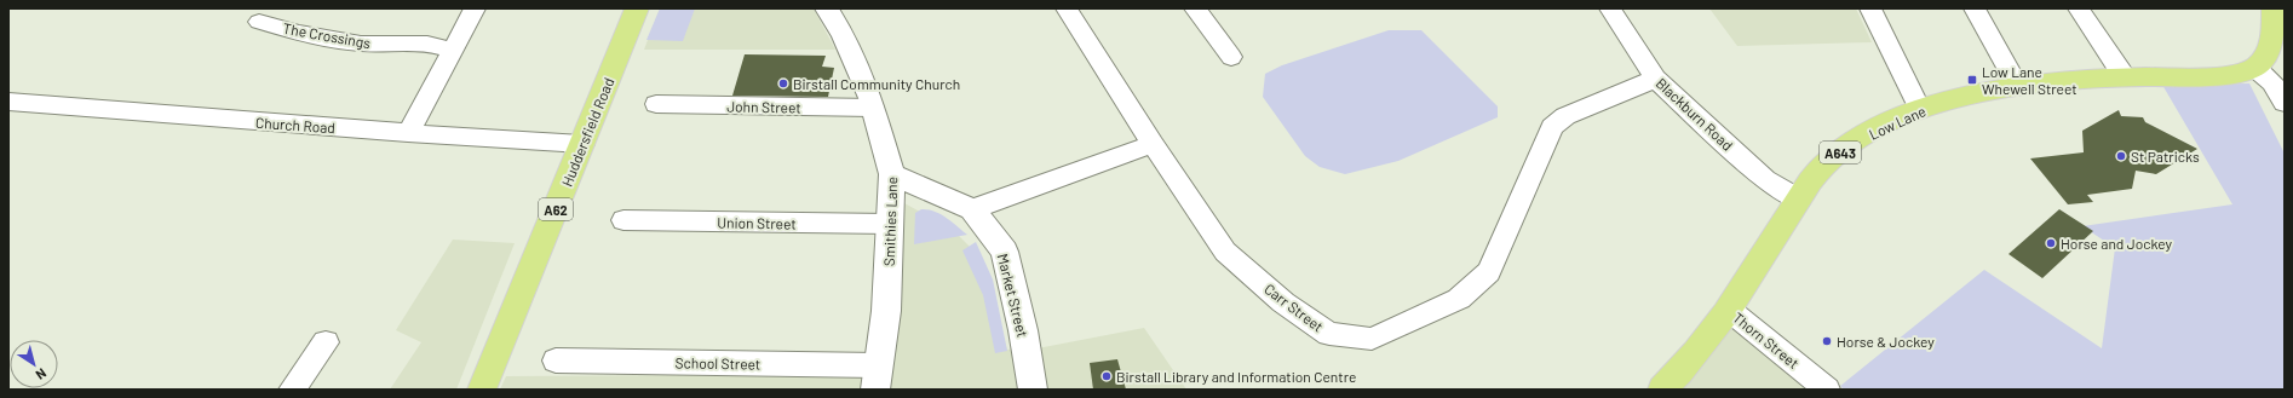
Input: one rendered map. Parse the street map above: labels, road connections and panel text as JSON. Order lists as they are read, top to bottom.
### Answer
{
  "streets": {
    "main road": [
      "Low Lane",
      "Huddersfield Road",
      "A643",
      "A62"
    ],
    "street": [
      "The Crossings",
      "John Street",
      "Blackburn Road",
      "Church Road",
      "Smithies Lane",
      "Union Street",
      "Market Street",
      "Carr Street",
      "Thorn Street",
      "School Street"
    ]
  },
  "crossings": [
    ["John Street", "Smithies Lane"],
    ["Blackburn Road", "Low Lane"],
    ["Blackburn Road", "Carr Street"],
    ["Low Lane", "Thorn Street"],
    ["Church Road", "Huddersfield Road"],
    ["Smithies Lane", "Union Street"],
    ["Smithies Lane", "Market Street"],
    ["Smithies Lane", "School Street"]
  ],
  "places": {
    "transit": ["Low Lane Whewell Street"],
    "other": [
      "Birstall Community Church",
      "St Patricks",
      "Horse and Jockey",
      "Horse & Jockey",
      "Birstall Library and Information Centre"
    ]
  },
  "north": "bottom right"
}
